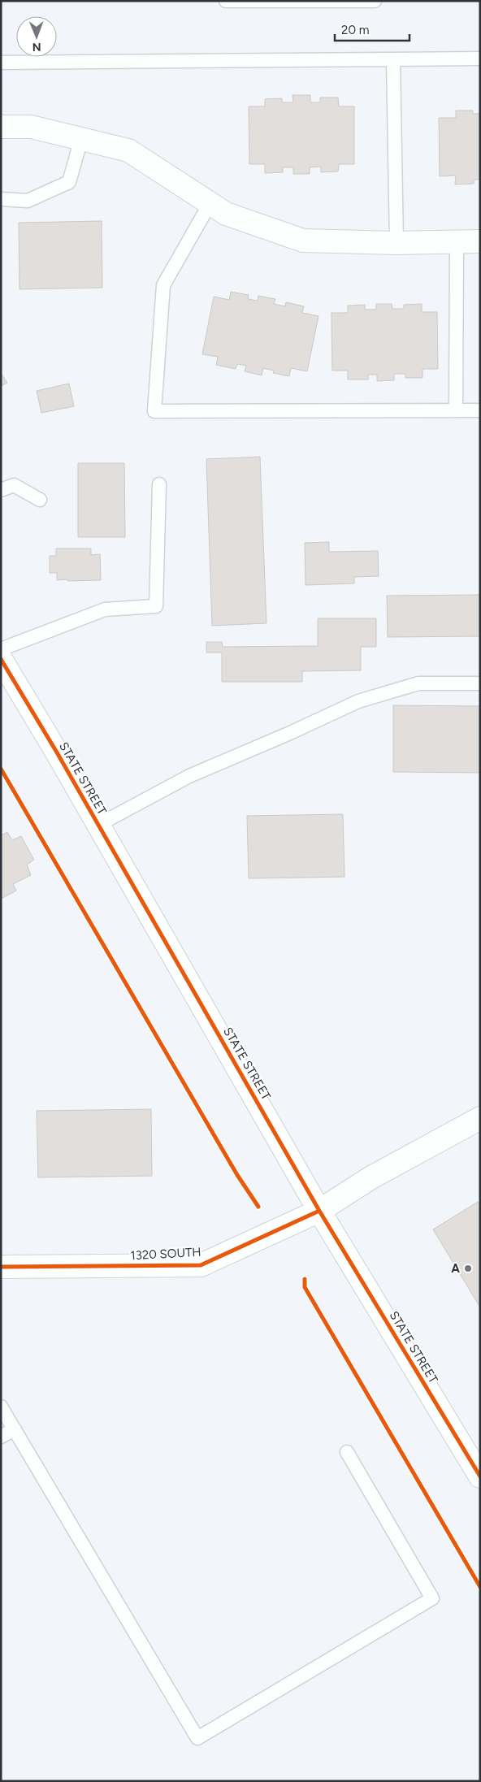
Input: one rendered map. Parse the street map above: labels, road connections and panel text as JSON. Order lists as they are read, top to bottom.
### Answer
{
  "streets": {
    "street": ["STATE STREET", "1320 SOUTH"]
  },
  "crossings": [
    ["STATE STREET", "1320 SOUTH"]
  ],
  "places": ["A"],
  "scale_bar": "20 m",
  "north": "bottom"
}
